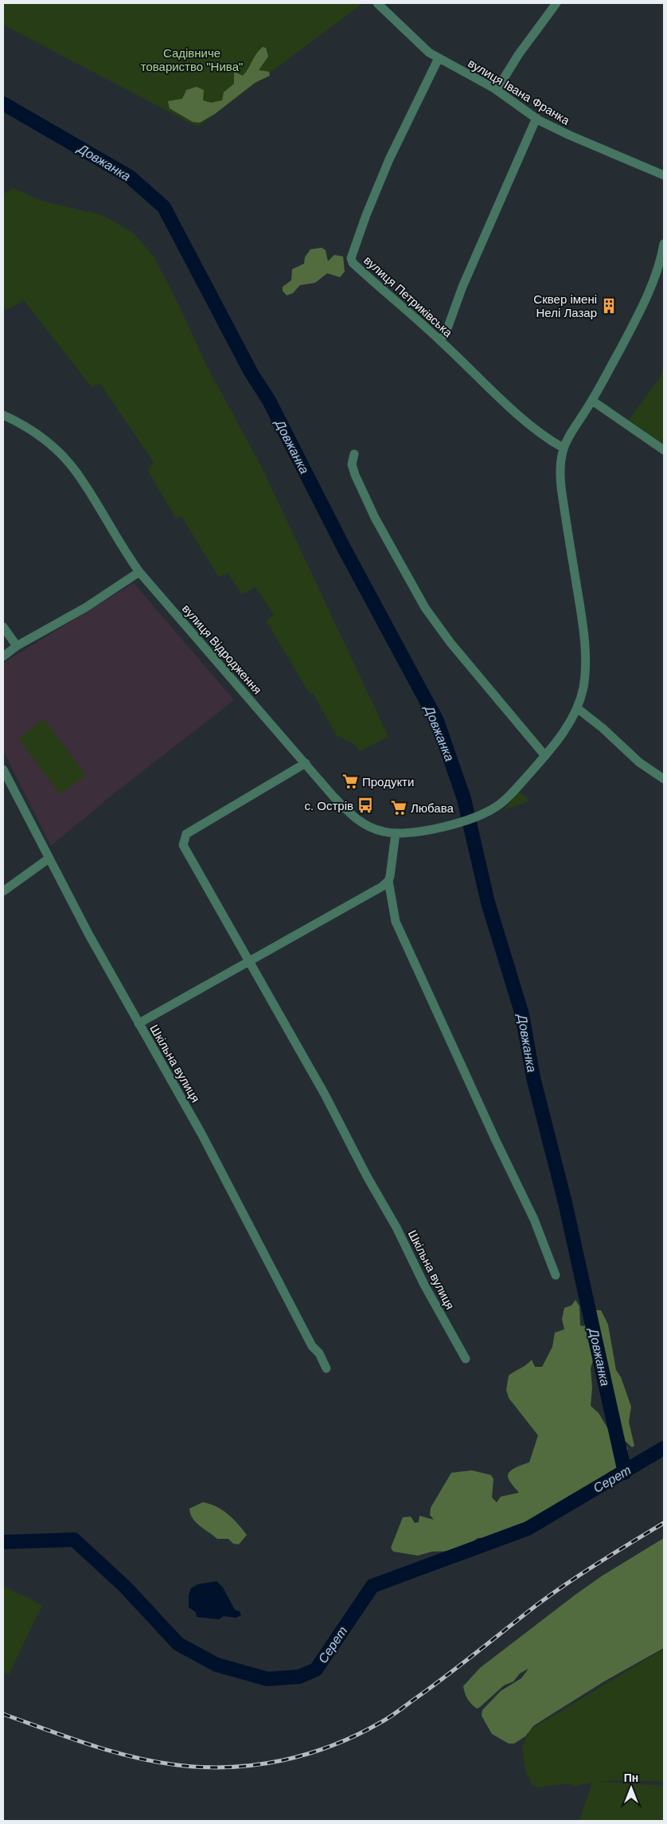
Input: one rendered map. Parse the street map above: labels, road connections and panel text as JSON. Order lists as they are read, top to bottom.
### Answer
{
  "streets": {
    "street": [
      "вулиця Івана Франка",
      "вулиця Петриківська",
      "вулиця Відродження",
      "Шкільна вулиця"
    ]
  },
  "crossings": [
    ["вулиця Івана Франка", "вулиця Петриківська"],
    ["вулиця Петриківська", "вулиця Відродження"],
    ["вулиця Відродження", "Шкільна вулиця"]
  ],
  "water": ["Довжанка", "Серет"],
  "parks": ["Садівниче товариство \"Нива\""],
  "places": {
    "building": ["Сквер імені Нелі Лазар"],
    "supermarket": ["Продукти", "Любава"],
    "bus stop": ["с. Острів"]
  },
  "north": "top"
}
